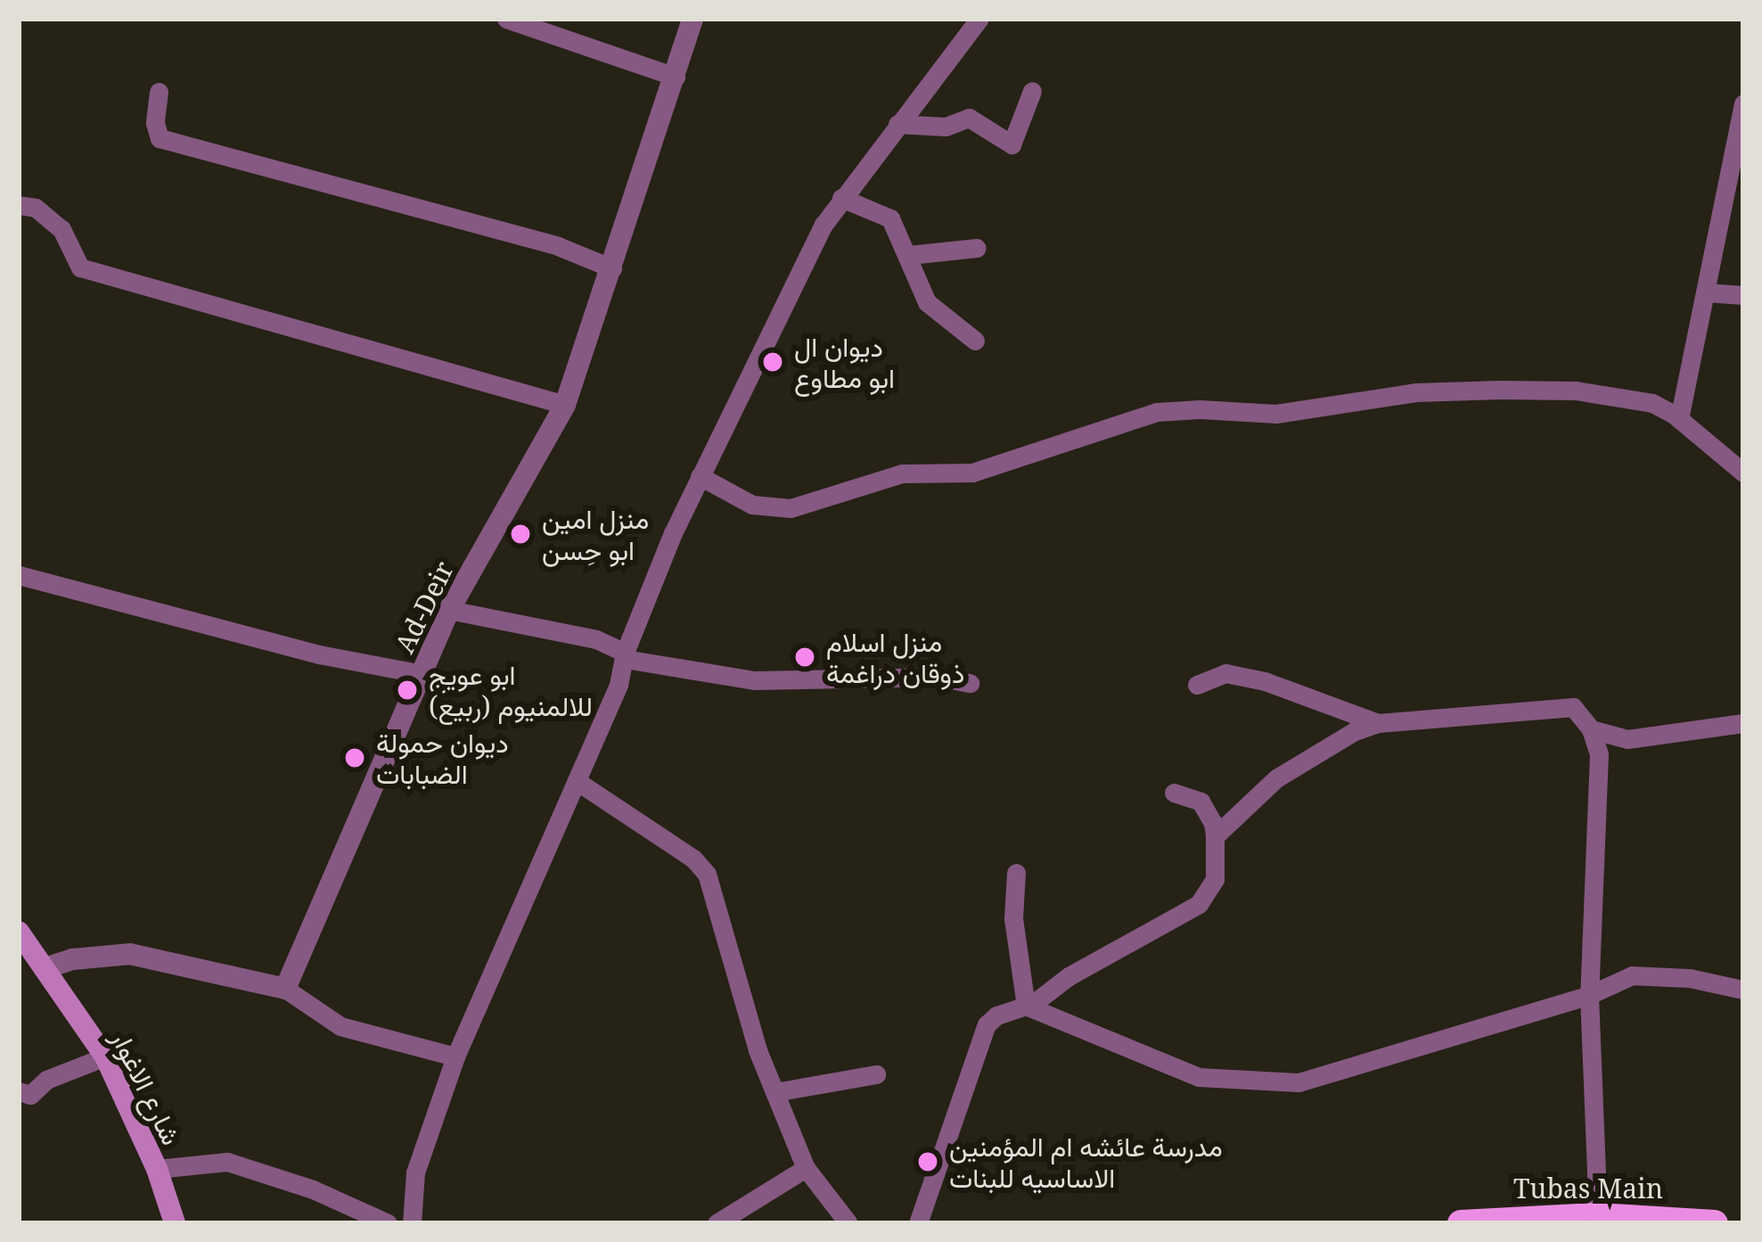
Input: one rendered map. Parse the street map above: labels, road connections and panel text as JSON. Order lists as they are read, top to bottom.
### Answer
{
  "streets": {
    "main road": ["شارع الاغوار", "Tubas Main"],
    "street": ["Ad-Deir"]
  },
  "places": [
    "ديوان ال ابو مطاوع",
    "منزل امين ابو حِسن",
    "منزل اسلام ذوقان دراغمة",
    "ابو عويج للالمنيوم (ربيع)",
    "ديوان حمولة الضبابات",
    "مدرسة عائشه ام المؤمنين الاساسيه للبنات"
  ]
}
